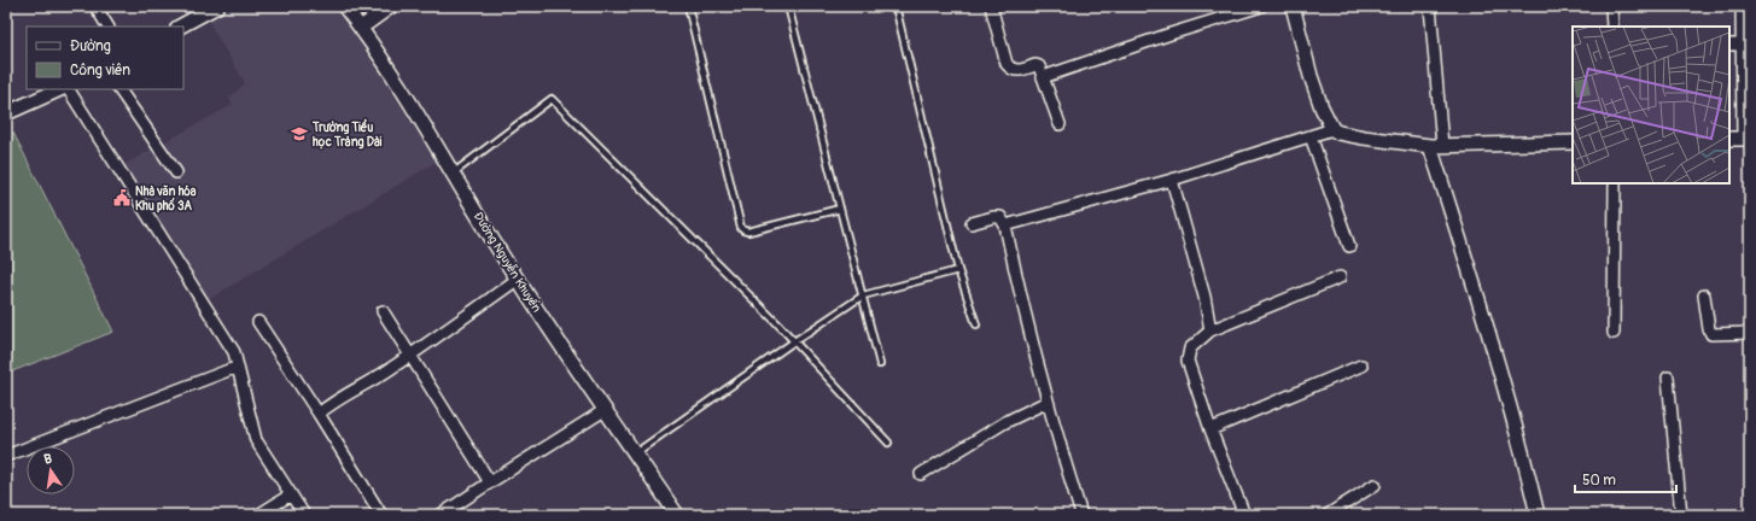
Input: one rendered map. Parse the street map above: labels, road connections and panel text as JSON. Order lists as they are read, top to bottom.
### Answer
{
  "streets": {
    "street": ["Đường Nguyễn Khuyến"]
  },
  "places": {
    "school or university": ["Trường Tiểu học Trảng Dài"],
    "public building": ["Nhà văn hóa Khu phố 3A"]
  },
  "legend": ["Đường", "Công viên"],
  "scale_bar": "50 m",
  "north": "top"
}
